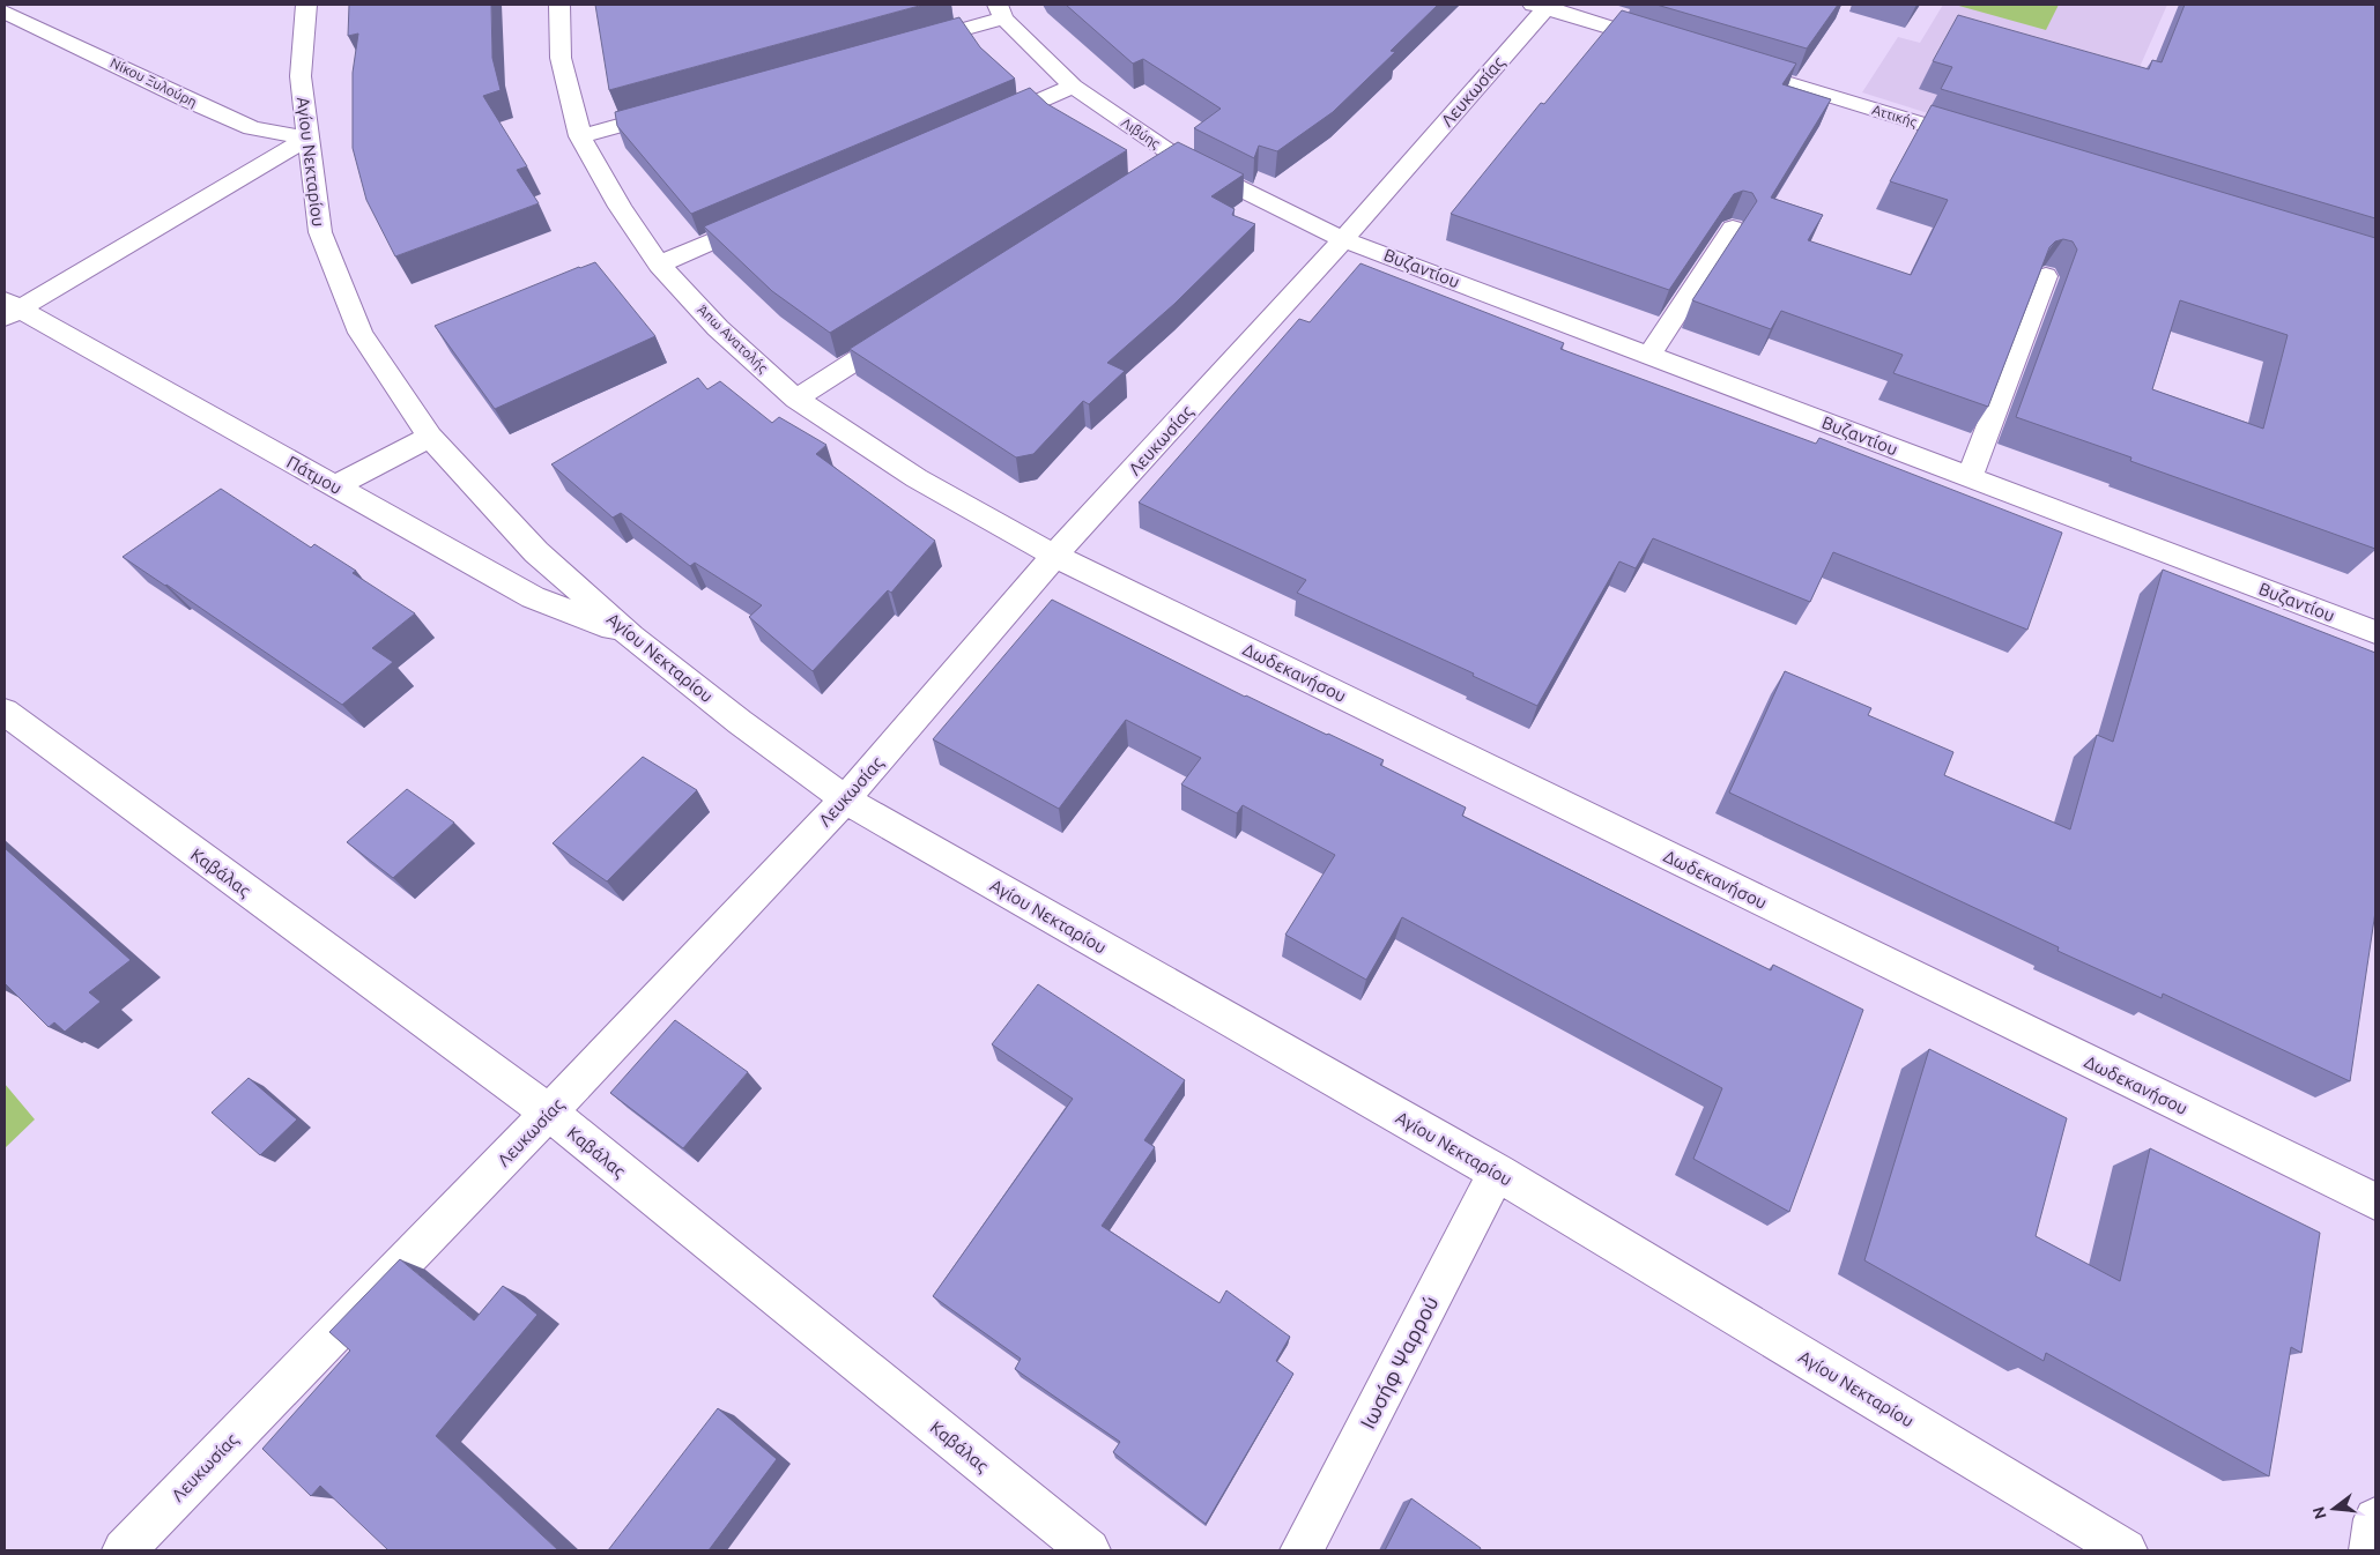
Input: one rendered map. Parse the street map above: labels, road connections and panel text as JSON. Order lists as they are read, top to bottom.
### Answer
{
  "streets": {
    "street": [
      "Νίκου Ξυλούρη",
      "Λευκωσίας",
      "Αττικής",
      "Λιβύης",
      "Αγίου Νεκταρίου",
      "Βυζαντίου",
      "Άπω Ανατολής",
      "Πάτμου",
      "Δωδεκανήσου",
      "Καβάλας",
      "Ιωσήφ Ψαρρού"
    ]
  },
  "crossings": [
    ["Νίκου Ξυλούρη", "Αγίου Νεκταρίου"],
    ["Λευκωσίας", "Λιβύης"],
    ["Λευκωσίας", "Αγίου Νεκταρίου"],
    ["Λευκωσίας", "Βυζαντίου"],
    ["Λευκωσίας", "Άπω Ανατολής"],
    ["Λευκωσίας", "Δωδεκανήσου"],
    ["Λευκωσίας", "Καβάλας"],
    ["Λιβύης", "Βυζαντίου"],
    ["Αγίου Νεκταρίου", "Πάτμου"],
    ["Αγίου Νεκταρίου", "Ιωσήφ Ψαρρού"],
    ["Άπω Ανατολής", "Δωδεκανήσου"]
  ],
  "north": "left"
}
